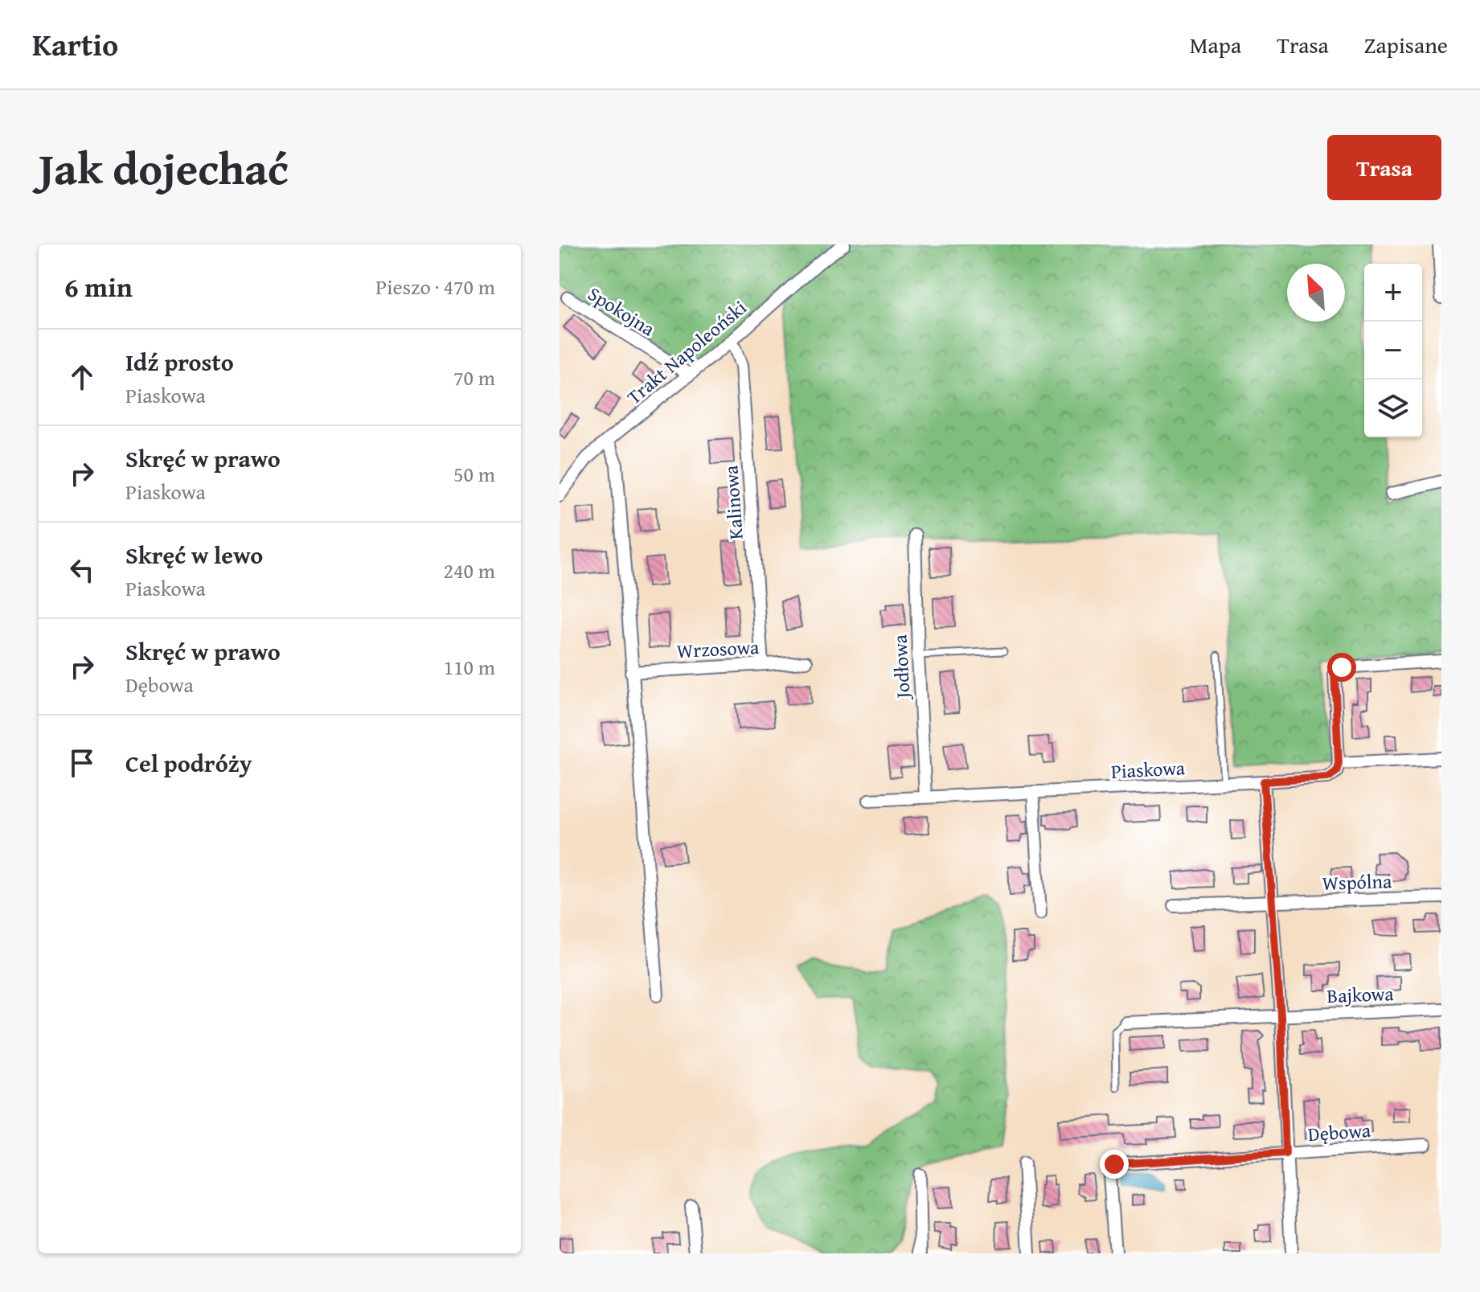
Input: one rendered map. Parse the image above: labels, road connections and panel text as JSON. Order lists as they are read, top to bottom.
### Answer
{
  "streets": {
    "street": [
      "Spokojna",
      "Trakt Napoleoński",
      "Kalinowa",
      "Wrzosowa",
      "Jodłowa",
      "Piaskowa",
      "Wspólna",
      "Bajkowa",
      "Dębowa"
    ]
  },
  "crossings": [
    ["Spokojna", "Trakt Napoleoński"],
    ["Trakt Napoleoński", "Kalinowa"],
    ["Kalinowa", "Wrzosowa"],
    ["Jodłowa", "Piaskowa"]
  ],
  "north": "top left",
  "page": {
    "header": "Kartio",
    "nav": ["Mapa", "Trasa", "Zapisane"],
    "title": "Jak dojechać",
    "buttons": "Trasa",
    "heading": ["6 min", "Pieszo · 470 m"],
    "map_buttons": ["+", "−"],
    "list": [
      ["Idź prosto", "Piaskowa", "70 m"],
      ["Skręć w prawo", "Piaskowa", "50 m"],
      ["Skręć w lewo", "Piaskowa", "240 m"],
      ["Skręć w prawo", "Dębowa", "110 m"],
      "Cel podróży"
    ]
  }
}
